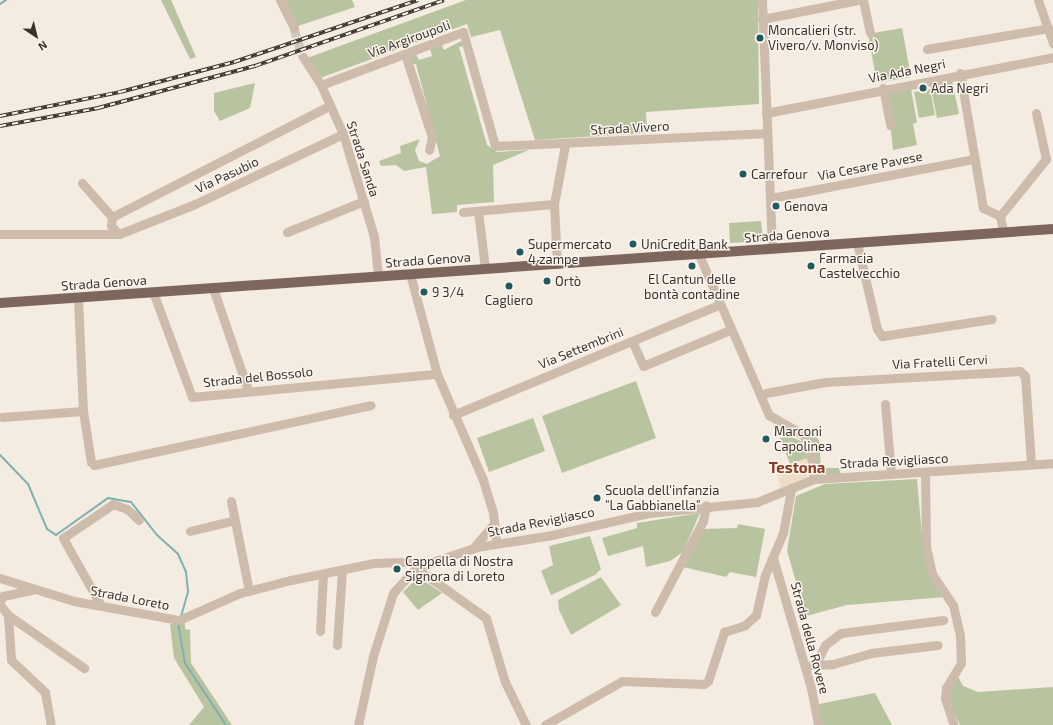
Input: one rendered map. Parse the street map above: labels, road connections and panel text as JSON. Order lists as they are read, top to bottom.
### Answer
{
  "streets": {
    "main road": ["Strada Genova"],
    "street": [
      "Via Argiroupoli",
      "Via Ada Negri",
      "Strada Vivero",
      "Strada Sanda",
      "Via Cesare Pavese",
      "Via Pasubio",
      "Via Settembrini",
      "Via Fratelli Cervi",
      "Strada del Bossolo",
      "Strada Revigliasco",
      "Strada Loreto",
      "Strada della Rovere"
    ]
  },
  "crossings": [
    ["Via Argiroupoli", "Strada Vivero"],
    ["Via Argiroupoli", "Strada Sanda"],
    ["Strada Sanda", "Via Pasubio"],
    ["Strada Sanda", "Strada Genova"],
    ["Strada Genova", "Strada del Bossolo"],
    ["Via Fratelli Cervi", "Strada Revigliasco"],
    ["Strada Revigliasco", "Strada Loreto"]
  ],
  "districts": ["Testona"],
  "places": [
    "Moncalieri (str. Vivero/v. Monviso)",
    "Ada Negri",
    "Carrefour",
    "Genova",
    "UniCredit Bank",
    "Supermercato 4 zampe",
    "El Cantun delle bontà contadine",
    "Farmacia Castelvecchio",
    "Ortò",
    "Cagliero",
    "9 3/4",
    "Marconi Capolinea",
    "Scuola dell'infanzia \"La Gabbianella\"",
    "Cappella di Nostra Signora di Loreto"
  ],
  "north": "bottom right"
}
